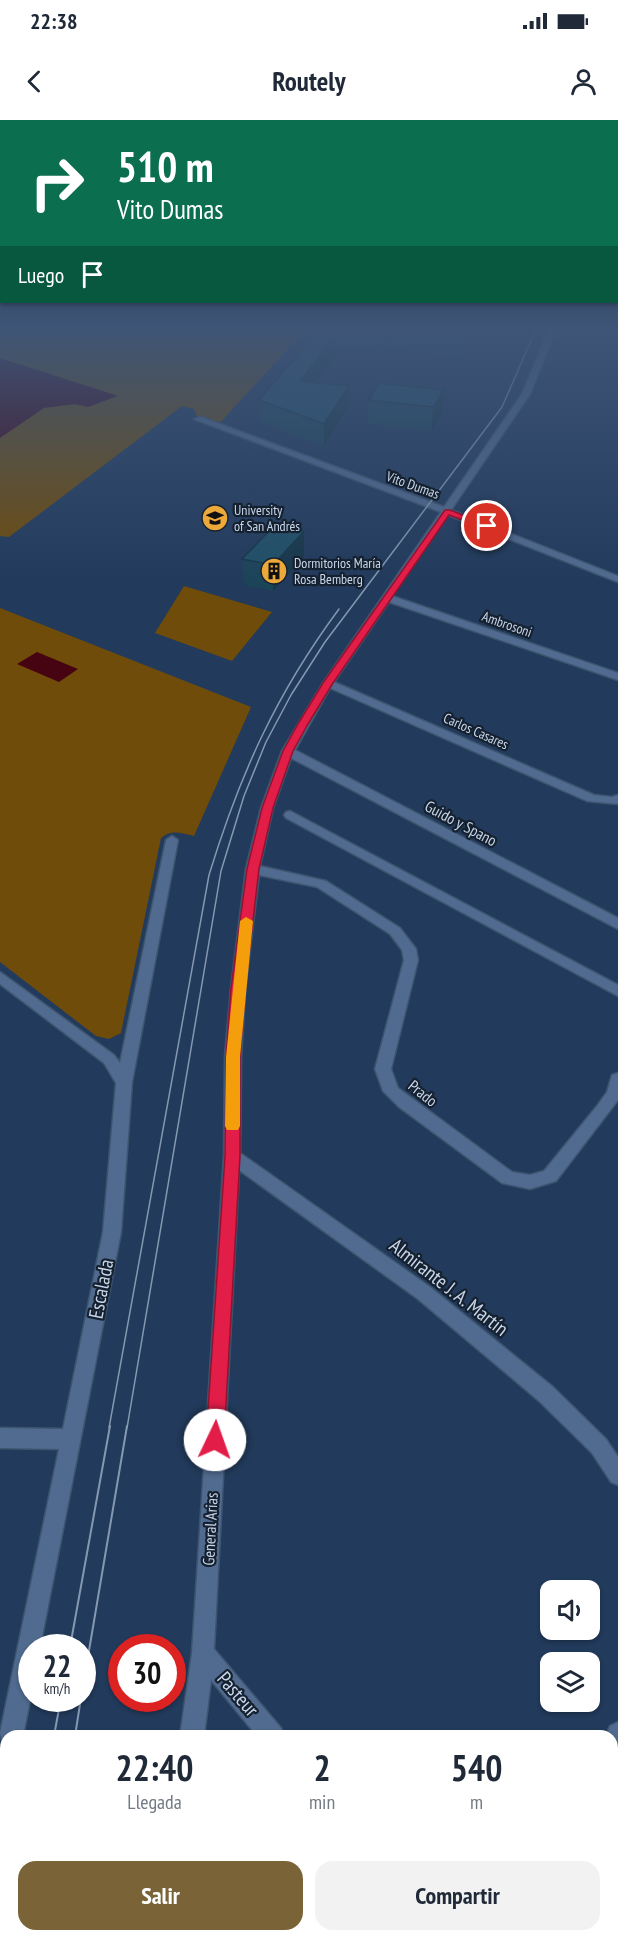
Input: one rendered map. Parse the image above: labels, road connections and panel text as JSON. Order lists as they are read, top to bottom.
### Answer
{
  "streets": {
    "street": [
      "Vito Dumas",
      "Ambrosoni",
      "Carlos Casares",
      "Guido y Spano",
      "Prado",
      "Almirante J. A. Martín",
      "Escalada",
      "General Arias",
      "Pasteur"
    ]
  },
  "crossings": [
    ["Vito Dumas", "General Arias"],
    ["Ambrosoni", "General Arias"],
    ["Carlos Casares", "General Arias"],
    ["Guido y Spano", "General Arias"],
    ["Prado", "General Arias"],
    ["Almirante J. A. Martín", "General Arias"],
    ["General Arias", "Pasteur"]
  ],
  "places": {
    "school or university": ["University of San Andrés"],
    "building": ["Dormitorios María Rosa Bemberg"]
  },
  "page": {
    "status": "22:38",
    "header": "Routely",
    "turn": ["510 m", "Vito Dumas"],
    "then": "Luego",
    "speed": "22 km/h",
    "limit": "30",
    "eta": [
      "22:40",
      "Llegada",
      "2",
      "min",
      "540",
      "m"
    ],
    "buttons": ["Salir", "Compartir"]
  }
}
